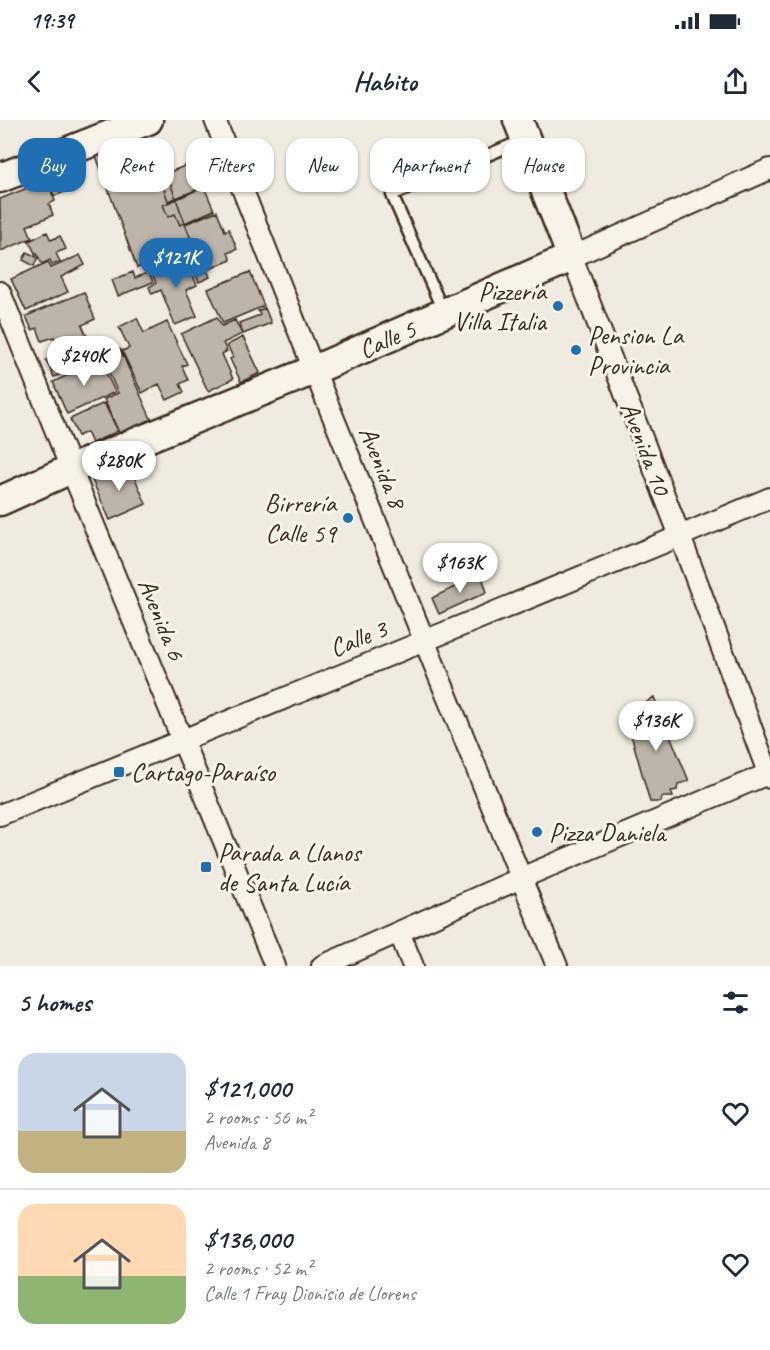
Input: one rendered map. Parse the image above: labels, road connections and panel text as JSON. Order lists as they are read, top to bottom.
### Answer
{
  "streets": {
    "main road": ["Calle 5", "Avenida 10"],
    "street": ["Avenida 8", "Avenida 6", "Calle 3"]
  },
  "crossings": [
    ["Calle 5", "Avenida 10"],
    ["Calle 5", "Avenida 8"],
    ["Calle 5", "Avenida 6"],
    ["Avenida 10", "Calle 3"],
    ["Avenida 8", "Calle 3"],
    ["Avenida 6", "Calle 3"]
  ],
  "places": {
    "other": [
      "Pizzería Villa Italia",
      "Pension La Provincia",
      "Birrería Calle 59",
      "Pizza Daniela"
    ],
    "transit": ["Cartago-Paraíso", "Parada a Llanos de Santa Lucía"]
  },
  "page": {
    "status": "19:39",
    "header": "Habito",
    "chip": [
      "Buy",
      "Rent",
      "Filters",
      "New",
      "Apartment",
      "House"
    ],
    "price": [
      "$121K",
      "$240K",
      "$280K",
      "$163K",
      "$136K"
    ],
    "heading": "5 homes",
    "list": [
      {
        "name": "$121,000",
        "note": "2 rooms · 56 m² · Avenida 8"
      },
      {
        "name": "$136,000",
        "note": "2 rooms · 52 m² · Calle 1 Fray Dionisio de Llorens"
      }
    ]
  }
}
